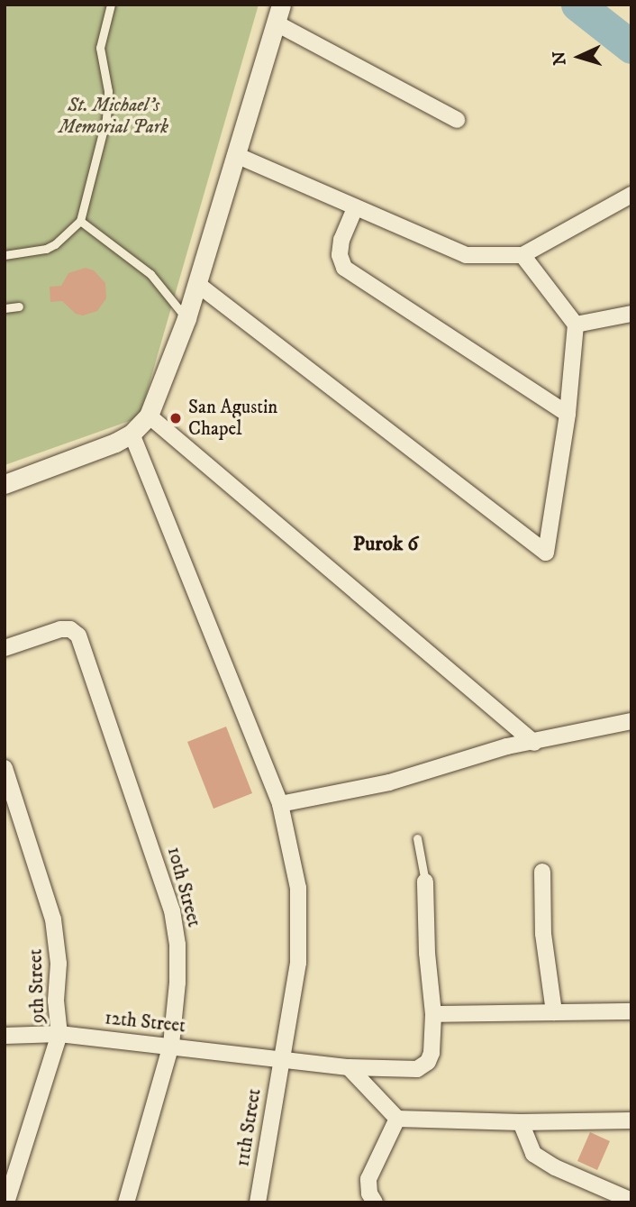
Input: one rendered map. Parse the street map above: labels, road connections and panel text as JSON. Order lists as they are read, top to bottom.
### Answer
{
  "streets": {
    "street": [
      "10th Street",
      "9th Street",
      "12th Street",
      "11th Street"
    ]
  },
  "crossings": [
    ["10th Street", "12th Street"],
    ["9th Street", "12th Street"],
    ["12th Street", "11th Street"]
  ],
  "districts": ["Purok 6"],
  "parks": ["St. Michael's Memorial Park"],
  "places": ["San Agustin Chapel"],
  "north": "left"
}
